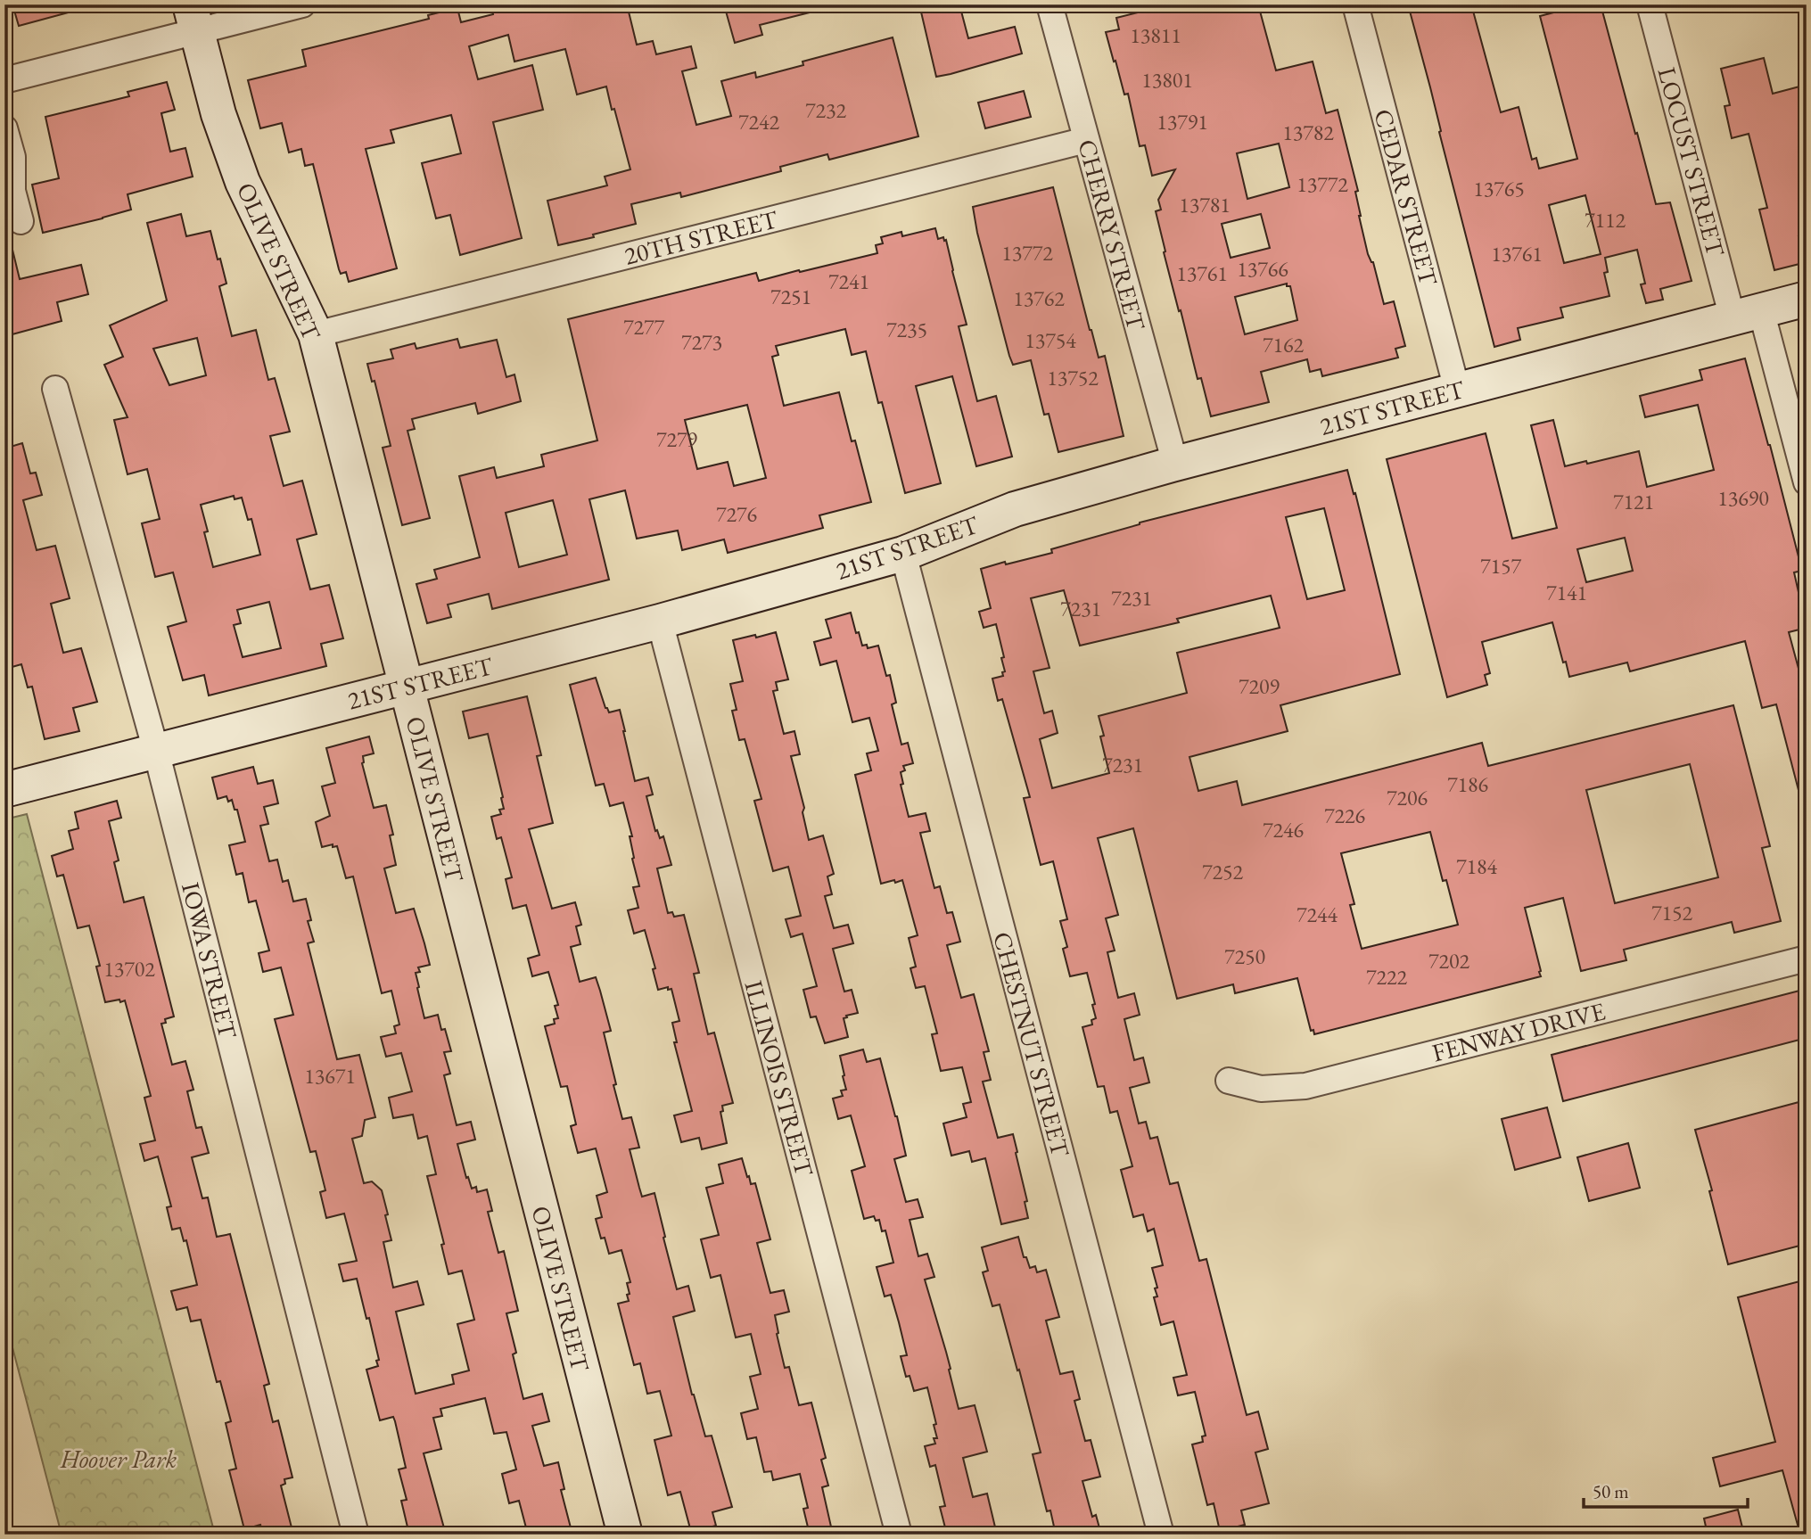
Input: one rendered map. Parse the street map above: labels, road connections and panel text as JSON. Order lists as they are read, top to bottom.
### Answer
{
  "streets": {
    "street": [
      "LOCUST STREET",
      "CEDAR STREET",
      "CHERRY STREET",
      "20TH STREET",
      "OLIVE STREET",
      "21ST STREET",
      "IOWA STREET",
      "FENWAY DRIVE",
      "CHESTNUT STREET",
      "ILLINOIS STREET"
    ]
  },
  "crossings": [
    ["LOCUST STREET", "21ST STREET"],
    ["CEDAR STREET", "21ST STREET"],
    ["CHERRY STREET", "20TH STREET"],
    ["CHERRY STREET", "21ST STREET"],
    ["20TH STREET", "OLIVE STREET"],
    ["OLIVE STREET", "21ST STREET"],
    ["21ST STREET", "IOWA STREET"],
    ["21ST STREET", "CHESTNUT STREET"],
    ["21ST STREET", "ILLINOIS STREET"]
  ],
  "parks": ["Hoover Park"],
  "house_numbers": [
    "13811",
    "13801",
    "7232",
    "7242",
    "13791",
    "13782",
    "13772",
    "13765",
    "13781",
    "7112",
    "13772",
    "13761",
    "13766",
    "13761",
    "7241",
    "7251",
    "13762",
    "7277",
    "7235",
    "13754",
    "7273",
    "7162",
    "13752",
    "7279",
    "13690",
    "7121",
    "7276",
    "7157",
    "7141",
    "7231",
    "7231",
    "7209",
    "7231",
    "7186",
    "7206",
    "7226",
    "7246",
    "7184",
    "7252",
    "7152",
    "7244",
    "7250",
    "7202",
    "13702",
    "7222",
    "13671"
  ],
  "scale_bar": "50 m"
}
